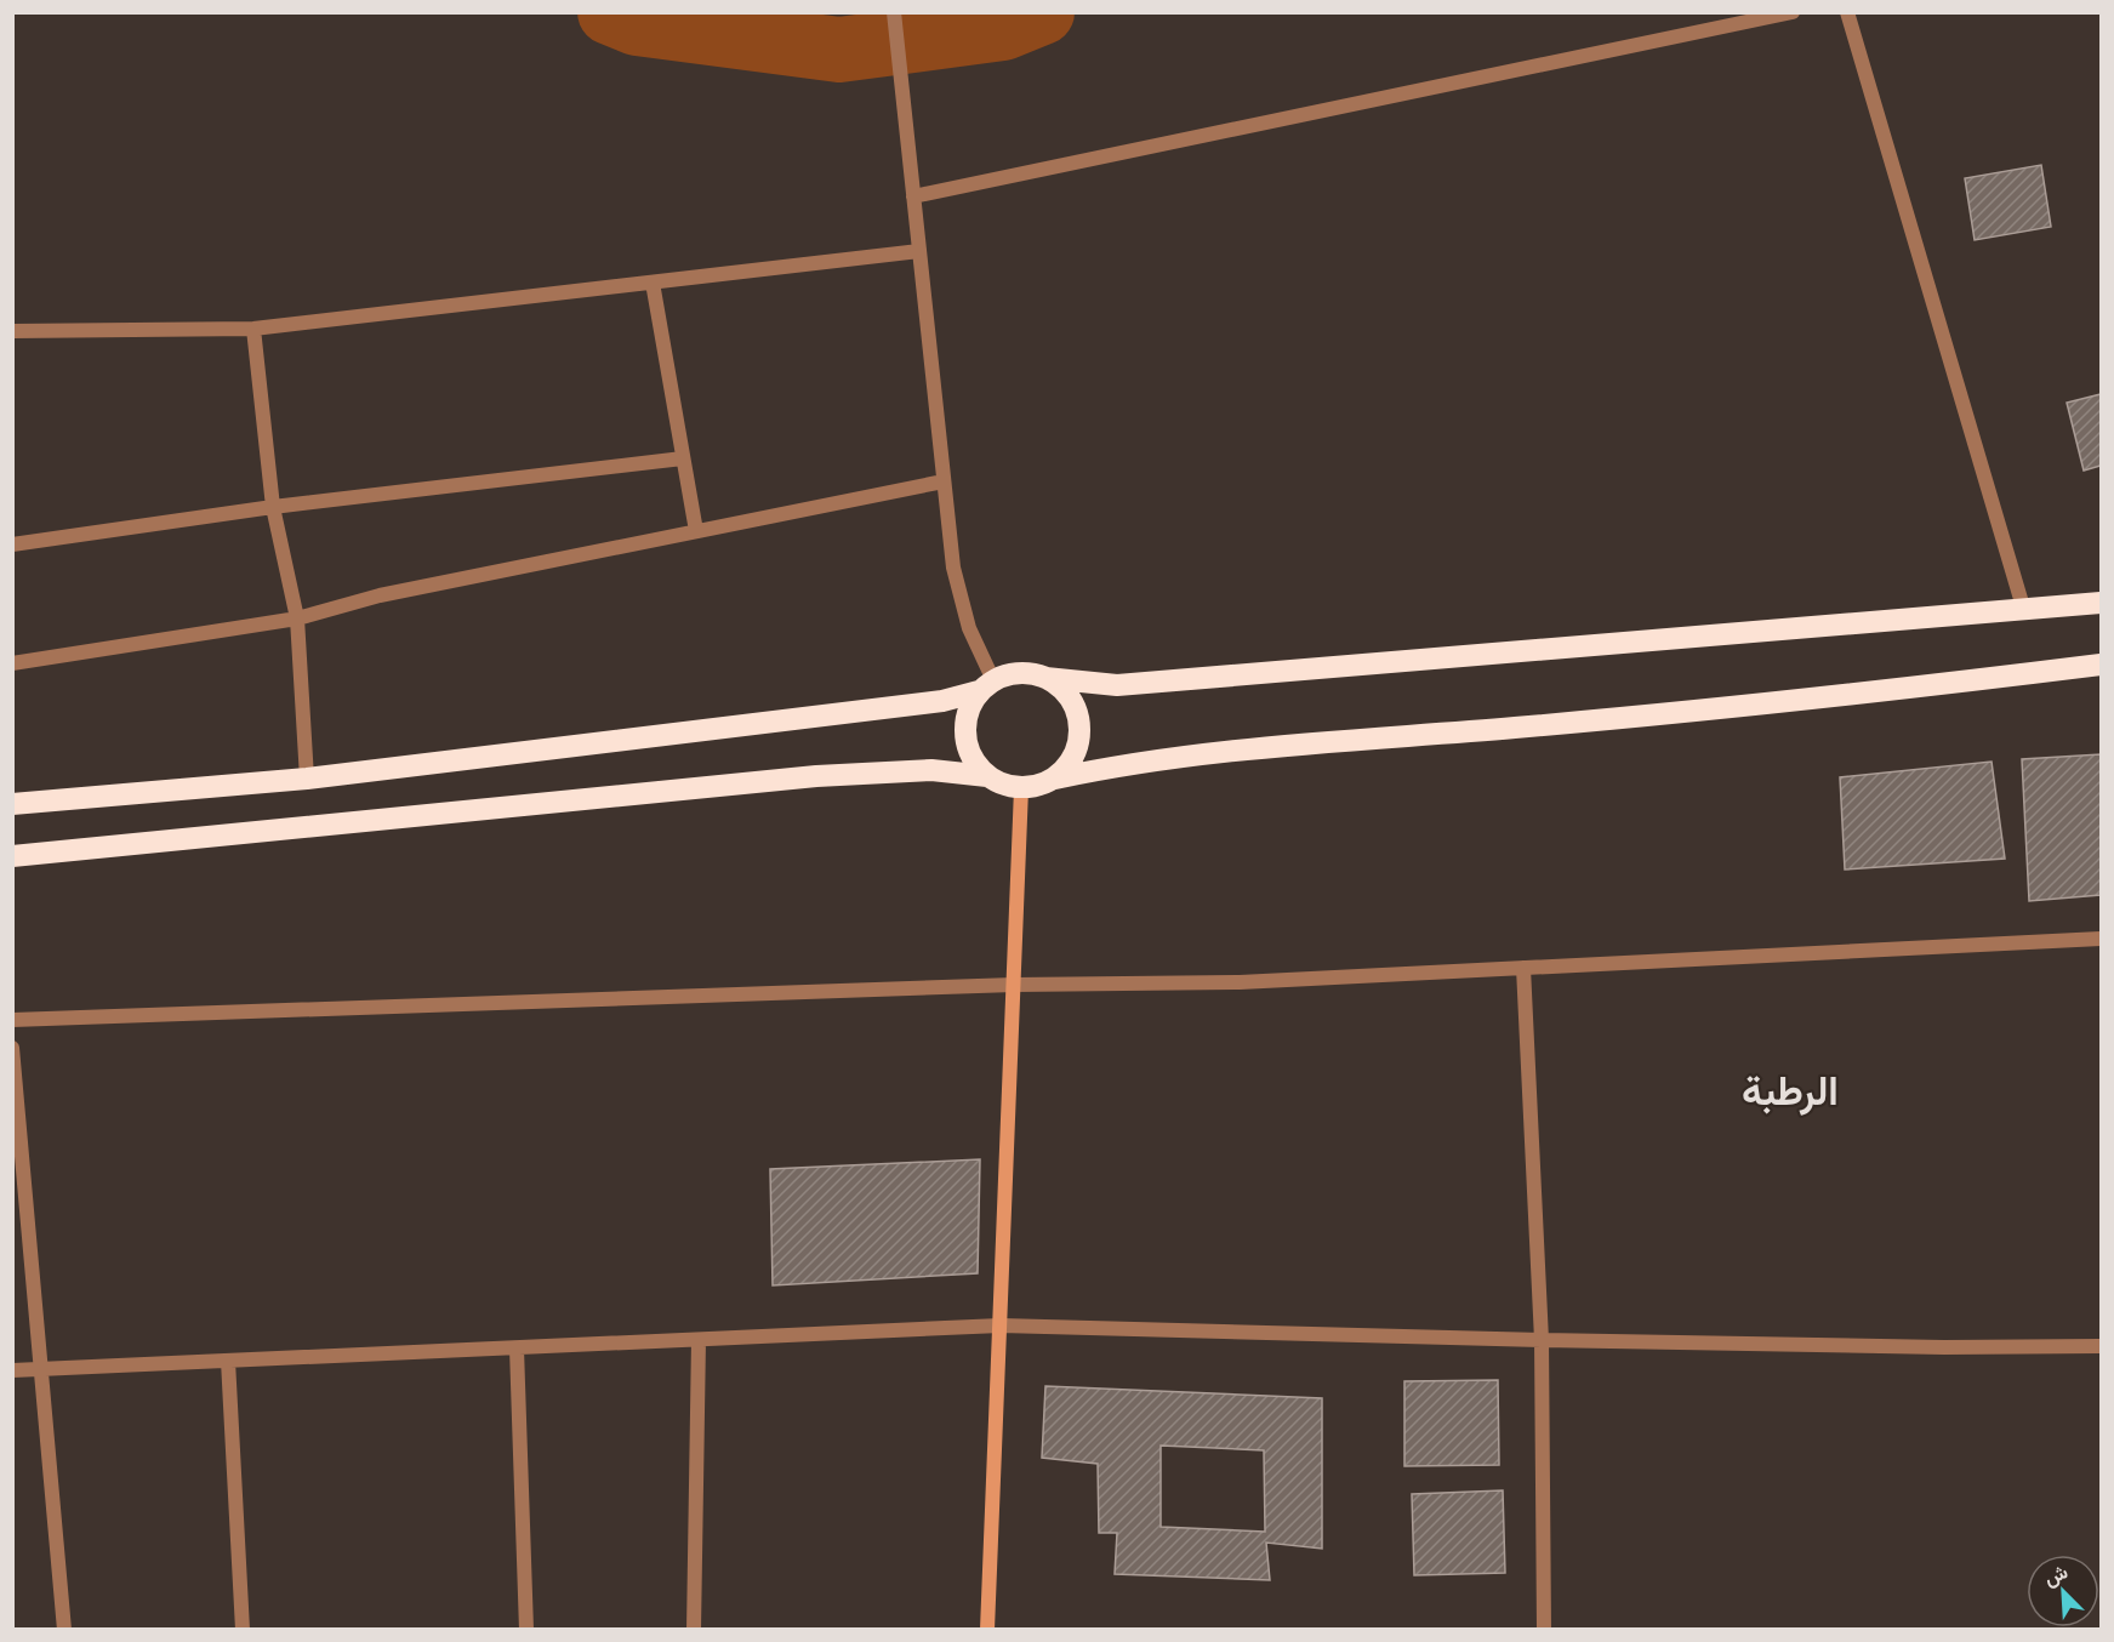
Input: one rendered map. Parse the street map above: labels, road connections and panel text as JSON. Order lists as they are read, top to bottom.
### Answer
{
  "districts": ["الرطبة"],
  "north": "top left"
}
